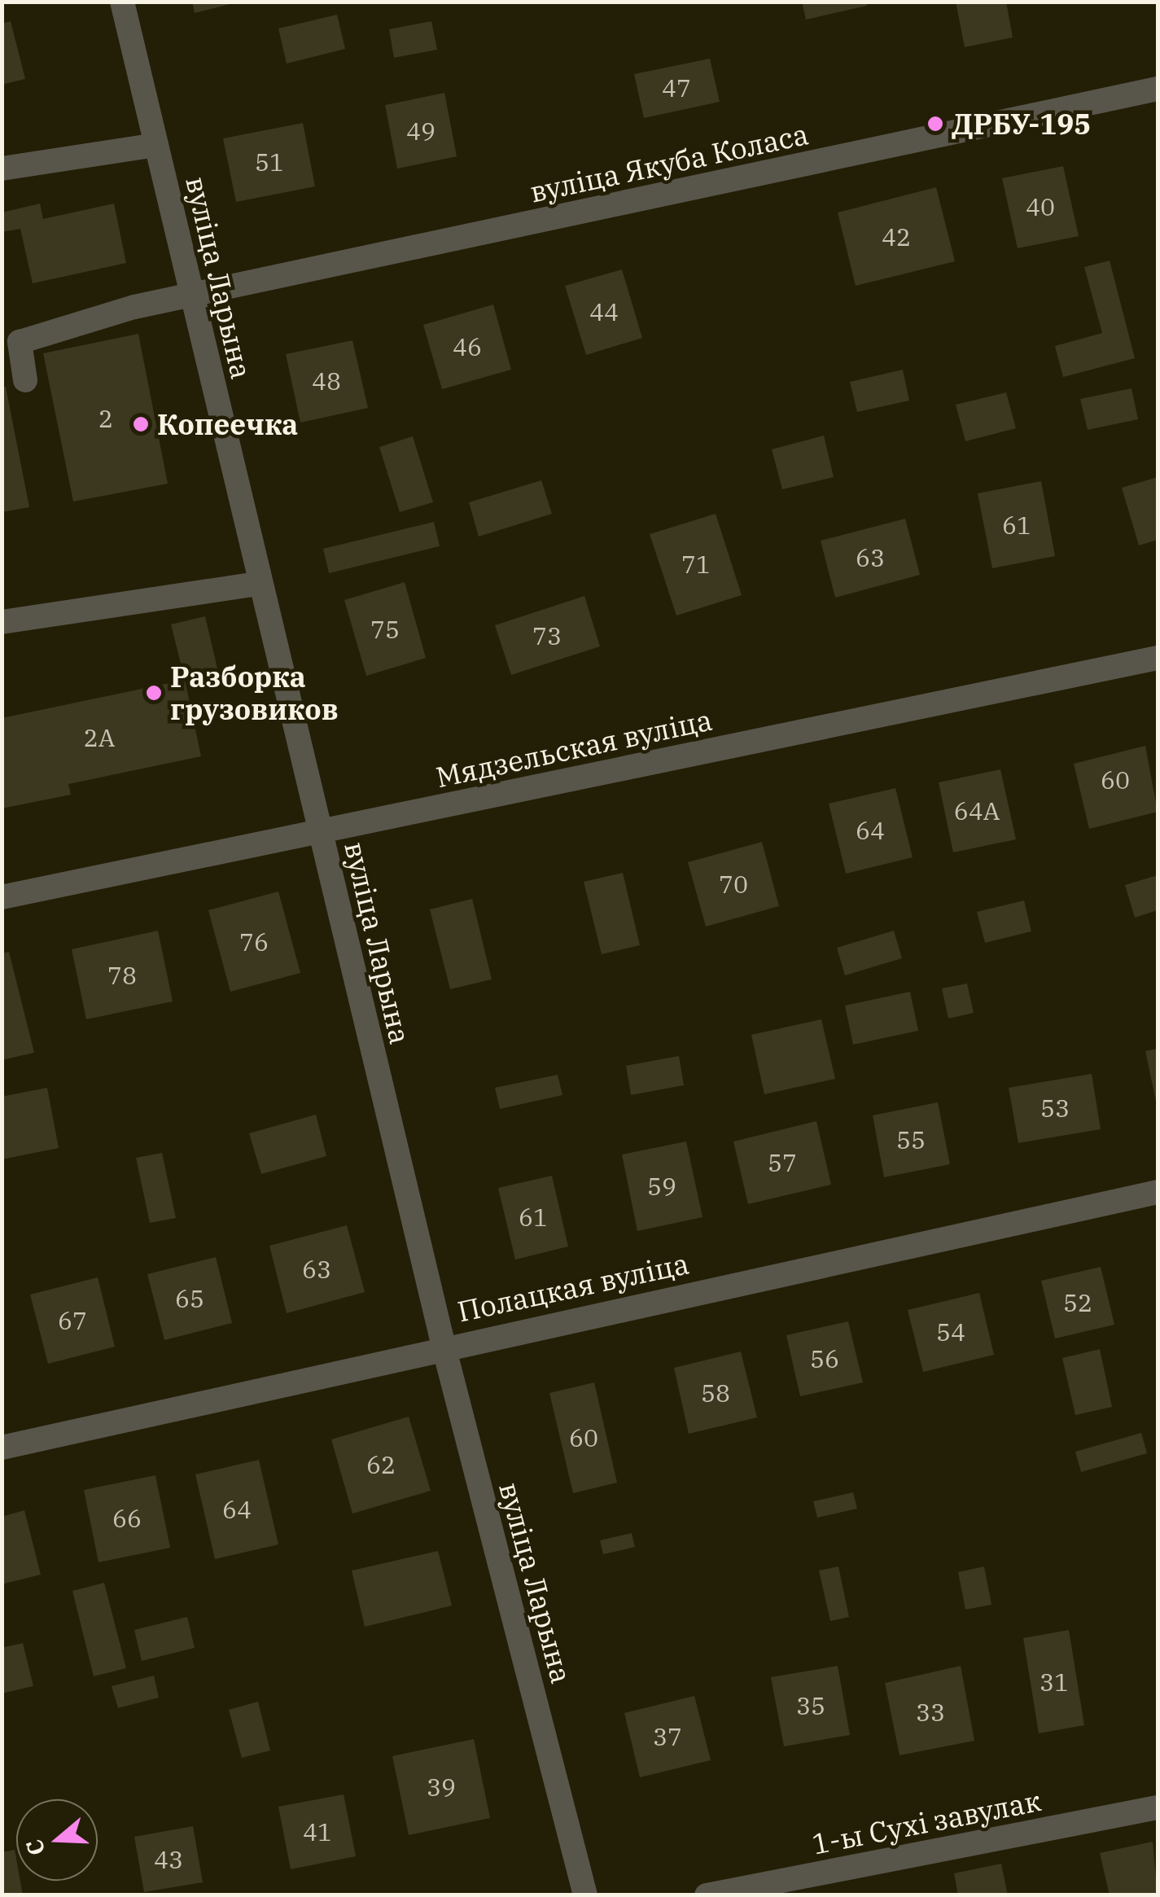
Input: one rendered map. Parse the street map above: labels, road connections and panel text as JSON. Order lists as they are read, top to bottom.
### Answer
{
  "streets": {
    "street": [
      "вуліца Якуба Коласа",
      "вуліца Ларына",
      "Мядзельская вуліца",
      "Полацкая вуліца",
      "1-ы Сухі завулак"
    ]
  },
  "crossings": [
    ["вуліца Якуба Коласа", "вуліца Ларына"],
    ["вуліца Ларына", "Мядзельская вуліца"],
    ["вуліца Ларына", "Полацкая вуліца"]
  ],
  "places": ["ДРБУ-195", "Копеечка", "Разборка грузовиков"],
  "house_numbers": [
    "47",
    "49",
    "51",
    "40",
    "42",
    "44",
    "46",
    "48",
    "2",
    "61",
    "63",
    "71",
    "75",
    "73",
    "2А",
    "60",
    "64А",
    "64",
    "70",
    "76",
    "78",
    "53",
    "55",
    "57",
    "59",
    "61",
    "63",
    "65",
    "52",
    "67",
    "54",
    "56",
    "58",
    "60",
    "62",
    "64",
    "66",
    "31",
    "35",
    "33",
    "37",
    "39",
    "41",
    "43"
  ],
  "north": "left"
}
